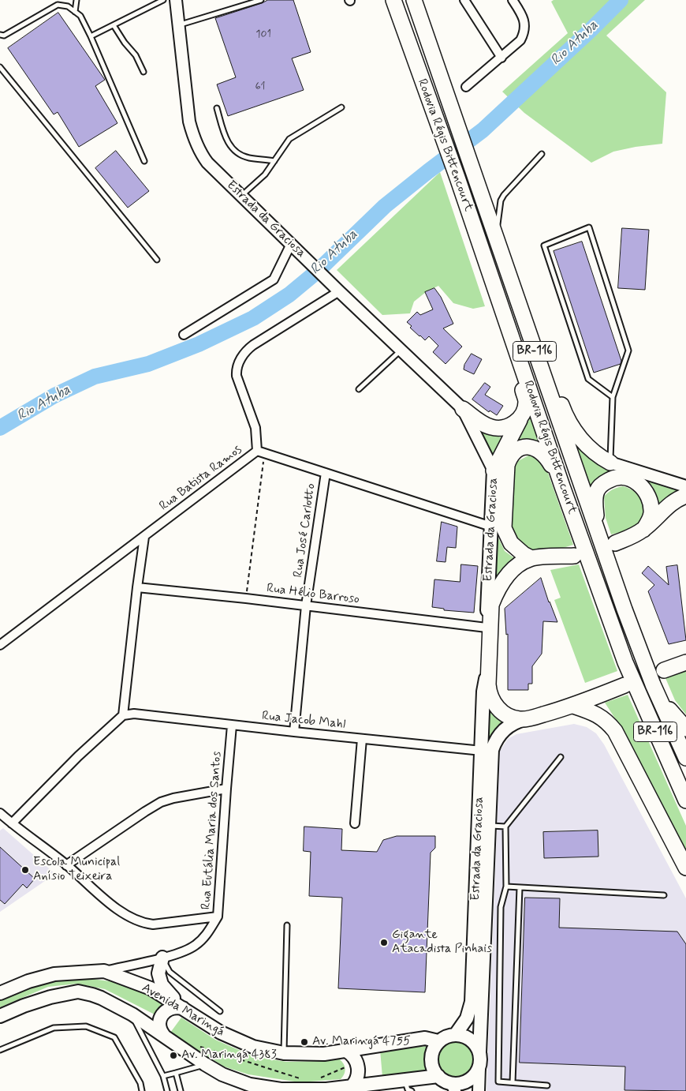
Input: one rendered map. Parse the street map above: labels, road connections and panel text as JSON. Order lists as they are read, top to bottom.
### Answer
{
  "streets": {
    "highway": ["Rodovia Régis Bittencourt", "BR-116"],
    "main road": ["Estrada da Graciosa", "Avenida Maringá"],
    "street": [
      "Rua Batista Ramos",
      "Rua José Carlotto",
      "Rua Hélio Barroso",
      "Rua Jacob Mahl",
      "Rua Eutália Maria dos Santos"
    ]
  },
  "crossings": [
    ["Estrada da Graciosa", "Rua Batista Ramos"],
    ["Estrada da Graciosa", "Rua Hélio Barroso"],
    ["Estrada da Graciosa", "Rua Jacob Mahl"],
    ["Estrada da Graciosa", "Avenida Maringá"],
    ["Rua Batista Ramos", "Rua José Carlotto"],
    ["Rua José Carlotto", "Rua Hélio Barroso"],
    ["Rua José Carlotto", "Rua Jacob Mahl"],
    ["Rua Jacob Mahl", "Rua Eutália Maria dos Santos"],
    ["Rua Eutália Maria dos Santos", "Avenida Maringá"]
  ],
  "water": ["Rio Atuba"],
  "places": [
    "Escola Municipal Anísio Teixeira",
    "Gigante Atacadista Pinhais",
    "Av. Maringá 4755",
    "Av. Maringá 4383"
  ],
  "house_numbers": ["101", "61"]
}
